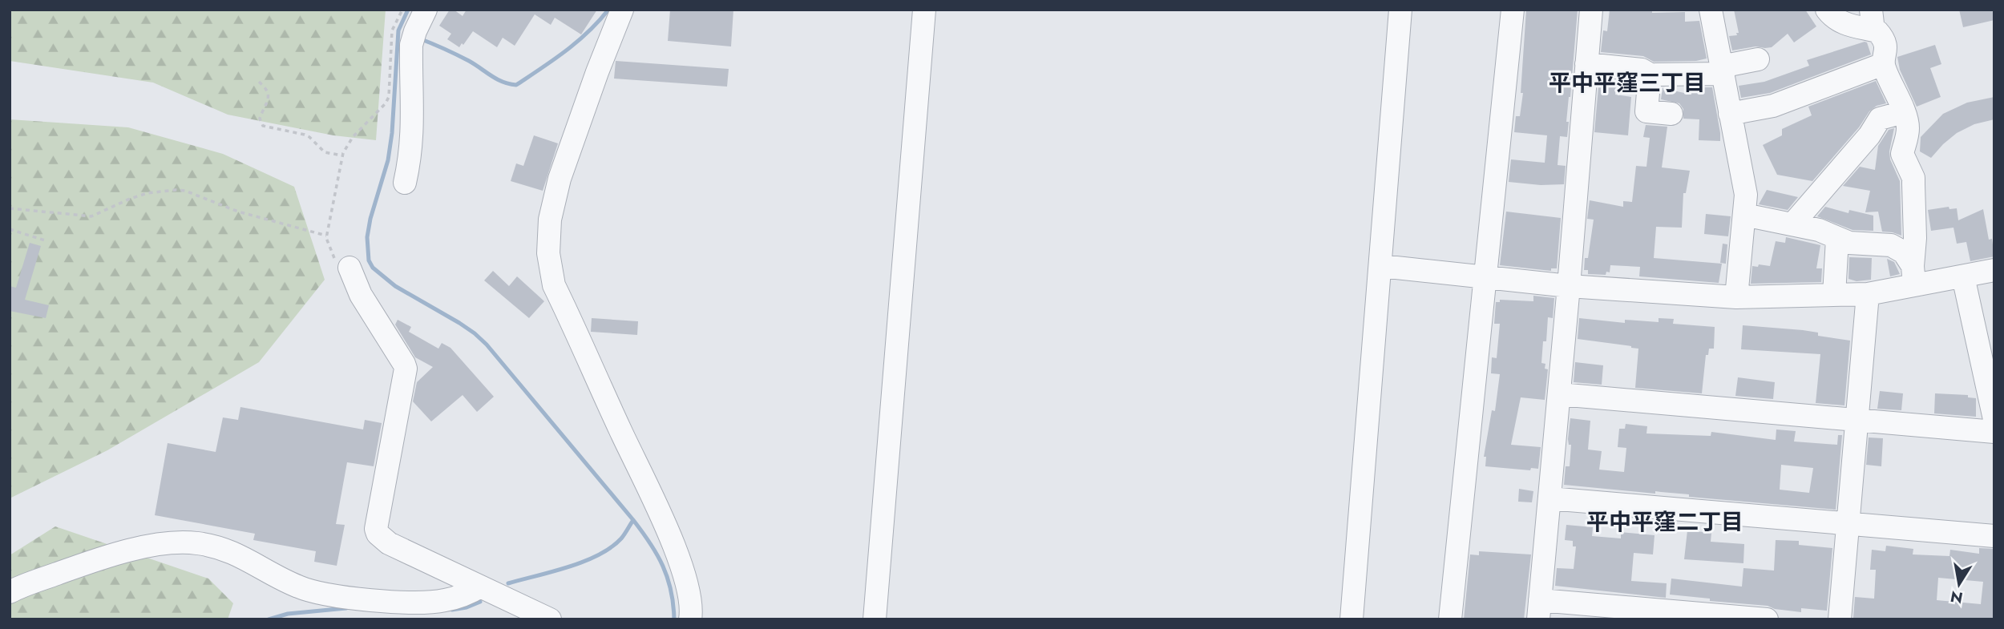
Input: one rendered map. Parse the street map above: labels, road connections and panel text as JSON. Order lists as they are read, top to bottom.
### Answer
{
  "districts": ["平中平窪三丁目", "平中平窪二丁目"],
  "north": "bottom"
}
